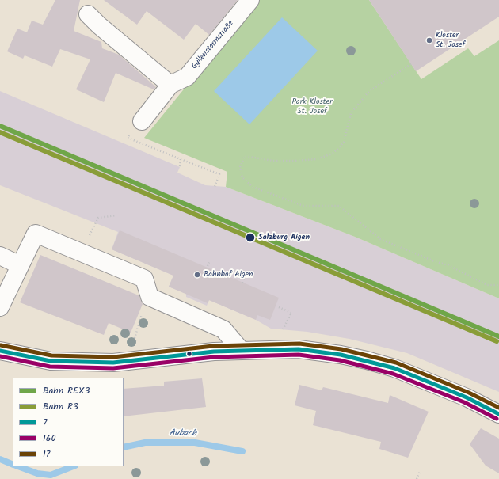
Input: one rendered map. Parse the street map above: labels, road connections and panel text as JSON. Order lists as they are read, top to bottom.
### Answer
{
  "streets": {
    "main road": ["Gyllenstormstraße"]
  },
  "water": ["Aubach"],
  "parks": ["Park Kloster St. Josef"],
  "places": ["Kloster St. Josef", "Salzburg Aigen", "Bahnhof Aigen"],
  "lines": [
    "rail line REX3",
    "rail line R3",
    "transit line 17",
    "transit line 7",
    "transit line 160"
  ],
  "legend": [
    "Bahn REX3",
    "Bahn R3",
    "7",
    "160",
    "17"
  ]
}
